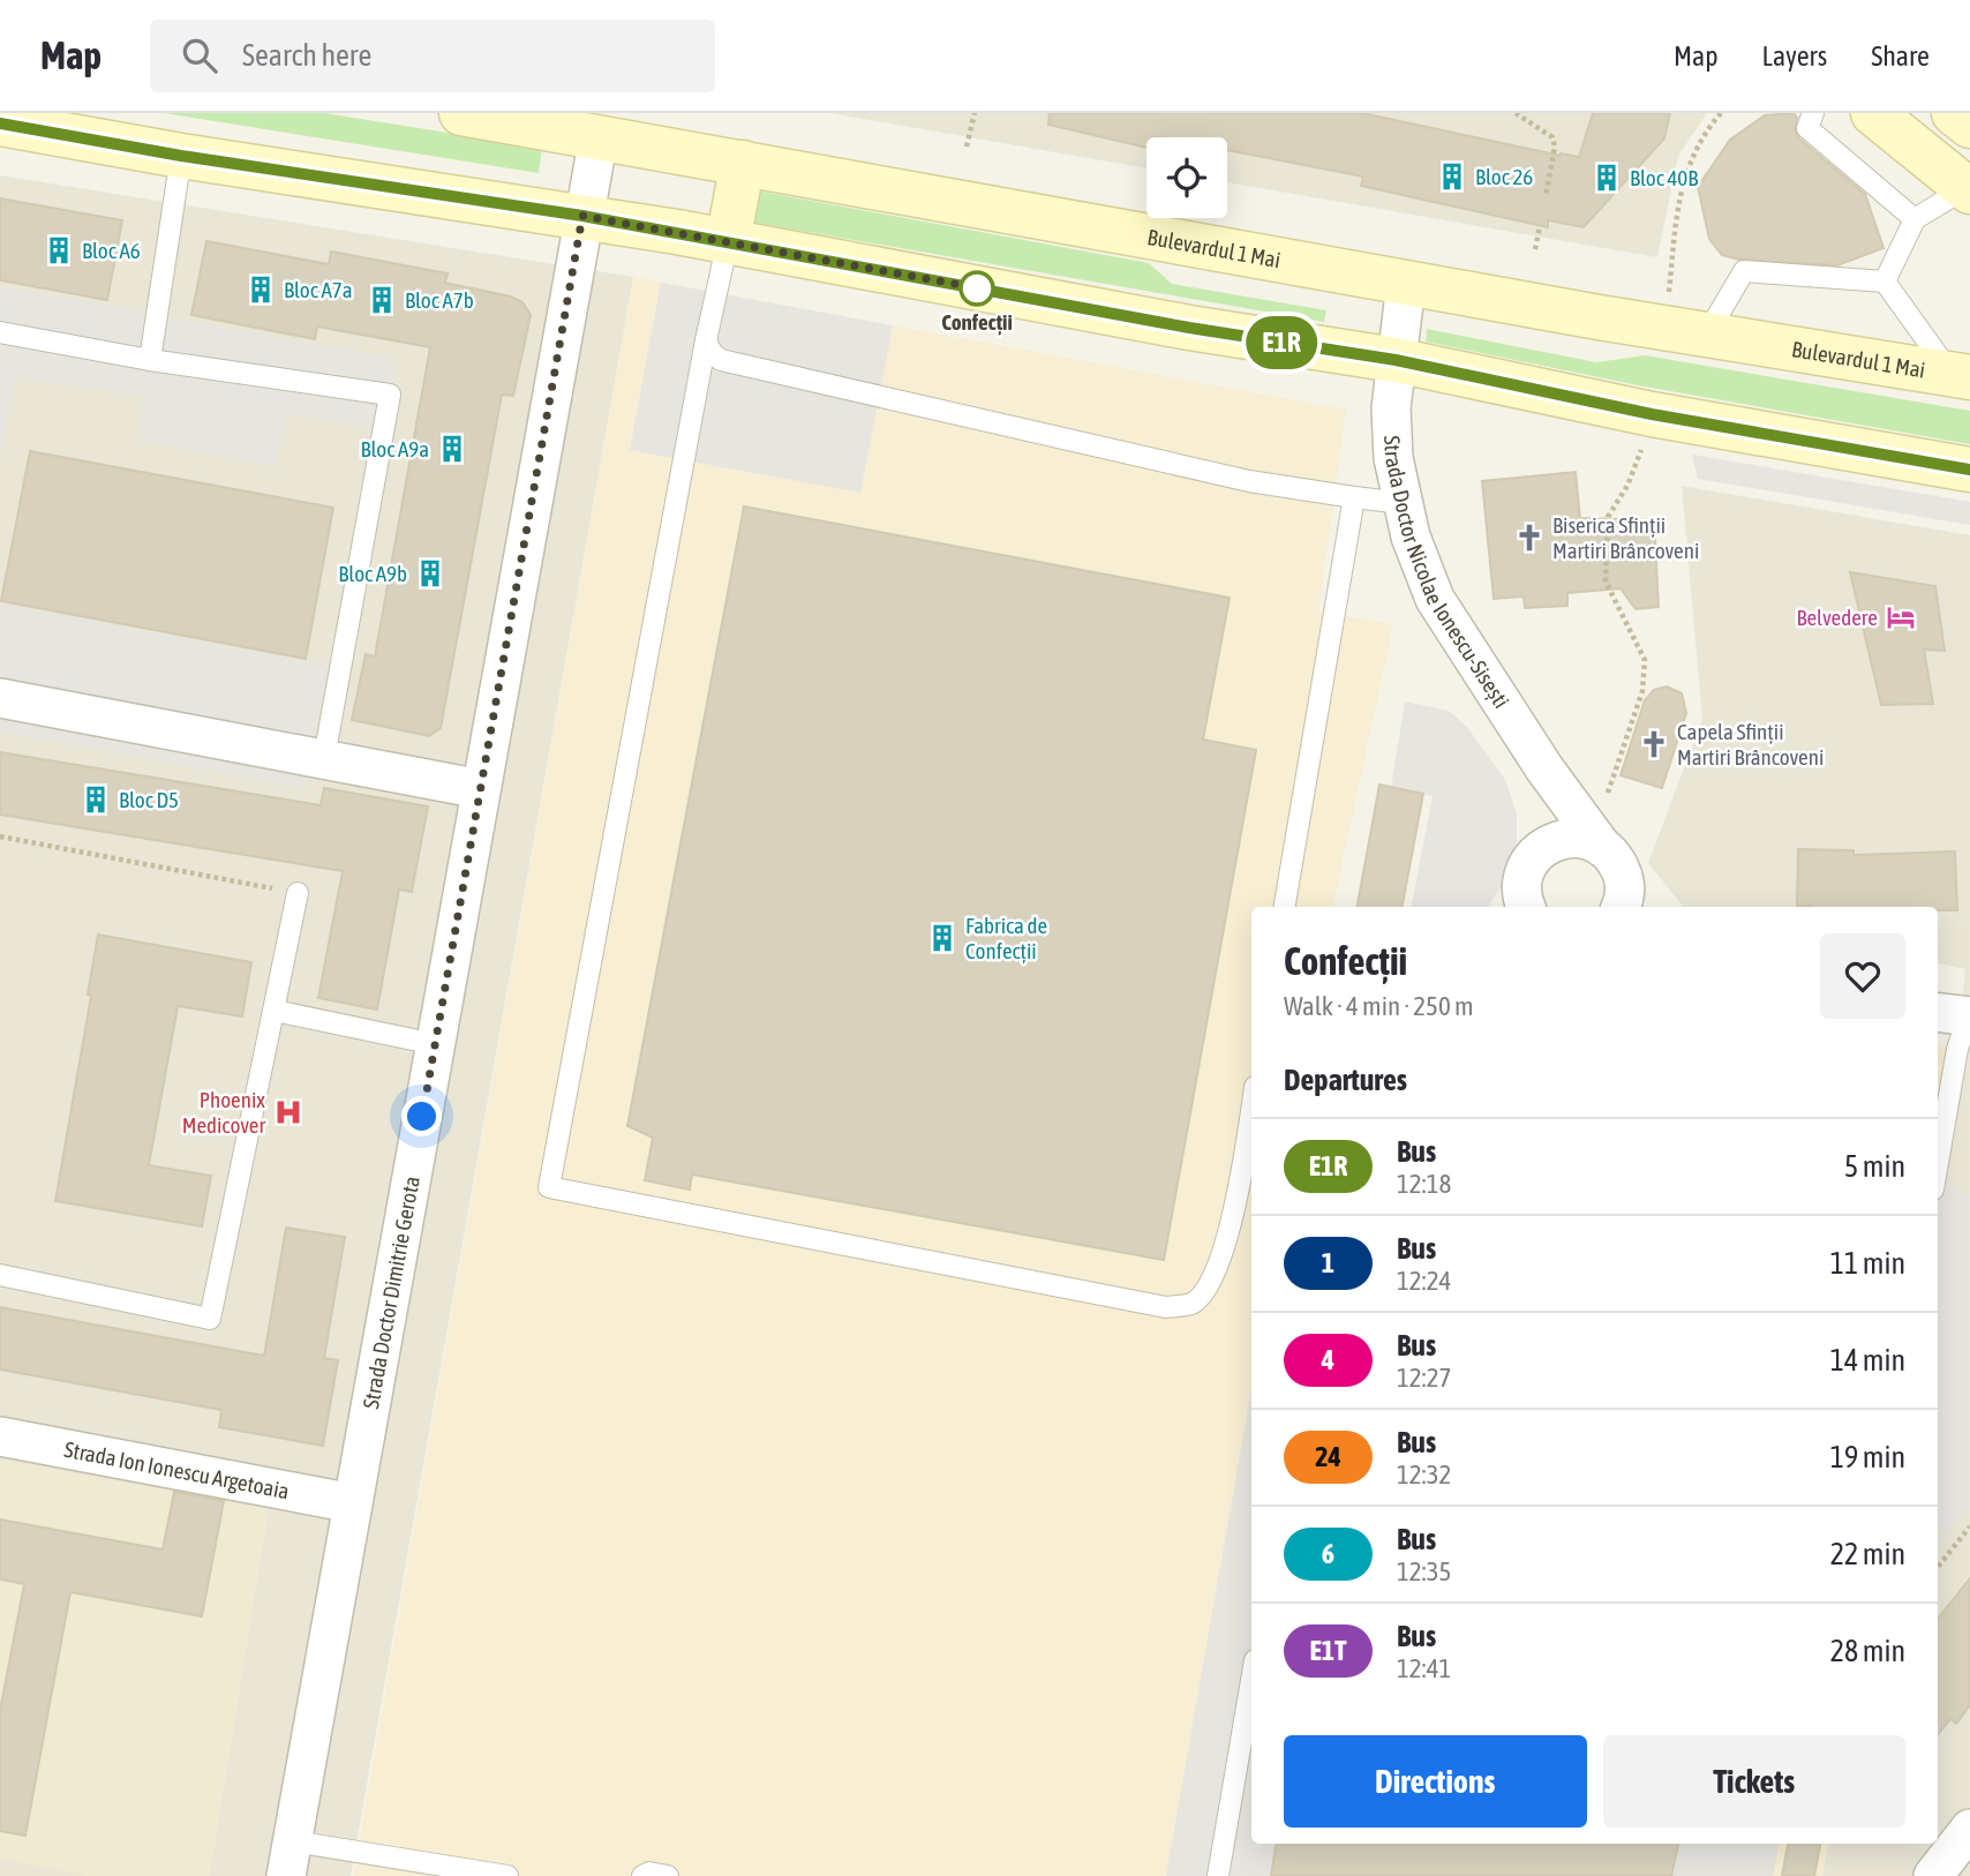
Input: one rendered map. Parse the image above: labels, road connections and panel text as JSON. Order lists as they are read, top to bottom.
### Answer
{
  "streets": {
    "main road": ["Bulevardul 1 Mai"],
    "street": ["Strada Doctor Nicolae Ionescu-Sisești", "Strada Doctor Dimitrie Gerota", "Strada Ion Ionescu Argetoaia"]
  },
  "crossings": [
    ["Bulevardul 1 Mai", "Strada Doctor Nicolae Ionescu-Sisești"],
    ["Bulevardul 1 Mai", "Strada Doctor Dimitrie Gerota"],
    ["Strada Doctor Dimitrie Gerota", "Strada Ion Ionescu Argetoaia"]
  ],
  "places": {
    "building": [
      "Bloc 26",
      "Bloc 40B",
      "Bloc A6",
      "Bloc A7a",
      "Bloc A7b",
      "Bloc A9a",
      "Bloc A9b",
      "Bloc D5",
      "Fabrica de Confecții"
    ],
    "other": ["Confecții"],
    "church": ["Biserica Sfinții Martiri Brâncoveni", "Capela Sfinții Martiri Brâncoveni"],
    "hotel": ["Belvedere"],
    "hospital": ["Phoenix Medicover"]
  },
  "lines": ["bus line E1R"],
  "page": {
    "header": "Map",
    "search": "Search here",
    "nav": ["Map", "Layers", "Share"],
    "on_map": "E1R",
    "heading": [
      ["Confecții", "Walk · 4 min · 250 m"],
      "Departures"
    ],
    "list": [
      {
        "mark": "E1R",
        "name": "Bus",
        "note": "12:18",
        "value": "5 min"
      },
      {
        "mark": "1",
        "name": "Bus",
        "note": "12:24",
        "value": "11 min"
      },
      {
        "mark": "4",
        "name": "Bus",
        "note": "12:27",
        "value": "14 min"
      },
      {
        "mark": "24",
        "name": "Bus",
        "note": "12:32",
        "value": "19 min"
      },
      {
        "mark": "6",
        "name": "Bus",
        "note": "12:35",
        "value": "22 min"
      },
      {
        "mark": "E1T",
        "name": "Bus",
        "note": "12:41",
        "value": "28 min"
      }
    ],
    "buttons": ["Directions", "Tickets"]
  }
}
